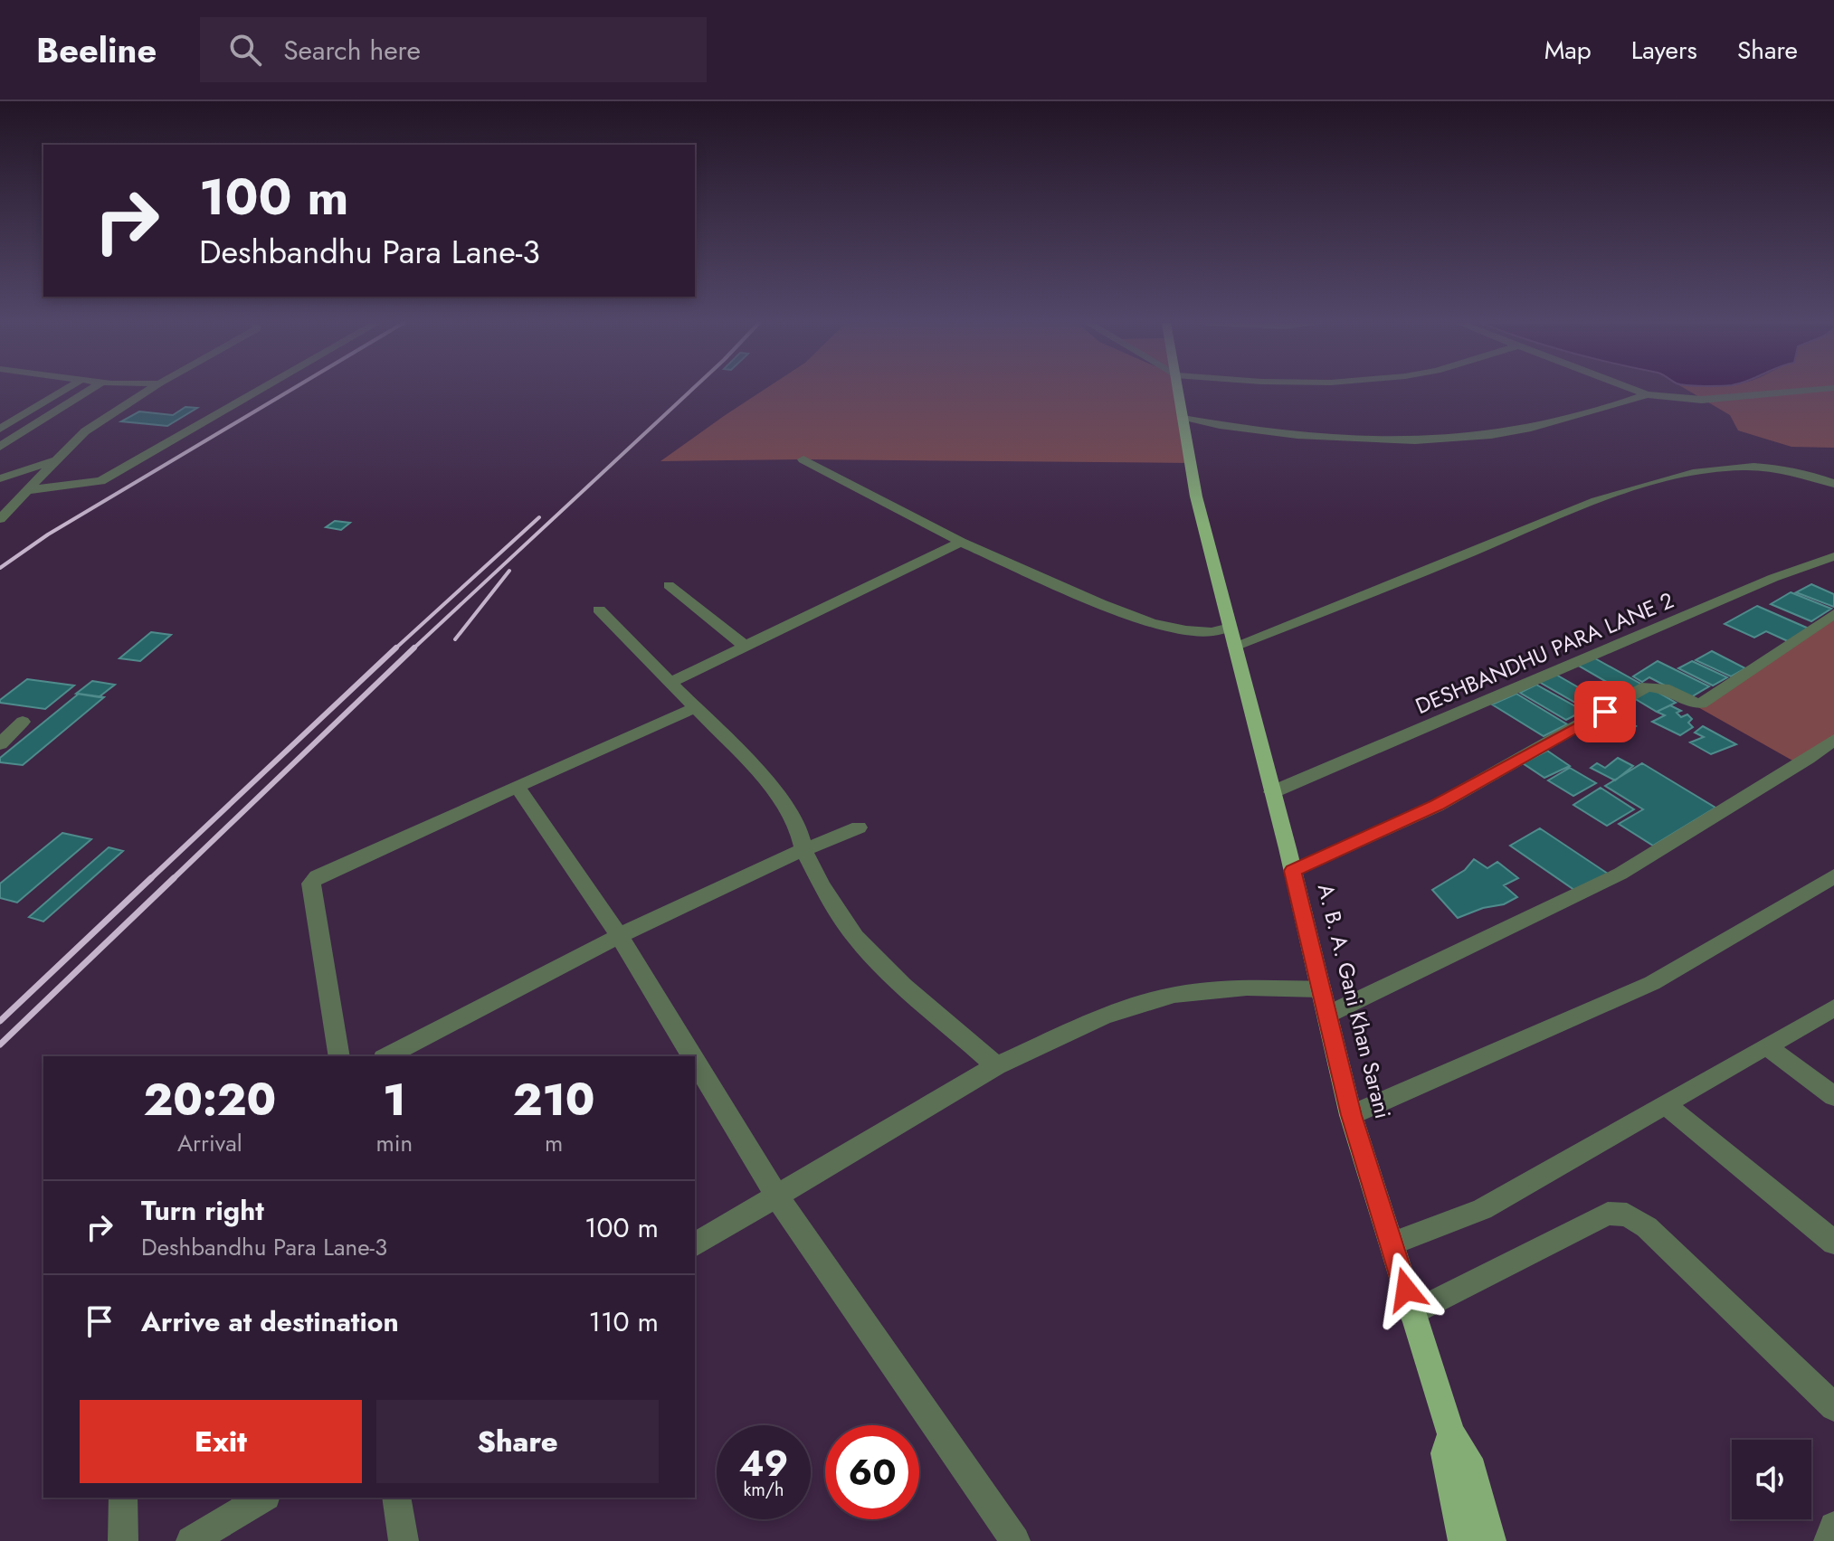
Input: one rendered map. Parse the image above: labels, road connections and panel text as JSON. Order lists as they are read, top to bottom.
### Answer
{
  "streets": {
    "main road": ["A. B. A. Gani Khan Sarani"],
    "street": ["DESHBANDHU PARA LANE 2"]
  },
  "crossings": [
    ["DESHBANDHU PARA LANE 2", "A. B. A. Gani Khan Sarani"]
  ],
  "page": {
    "header": "Beeline",
    "search": "Search here",
    "nav": ["Map", "Layers", "Share"],
    "turn": ["100 m", "Deshbandhu Para Lane-3"],
    "eta": [
      "20:20",
      "Arrival",
      "1",
      "min",
      "210",
      "m"
    ],
    "list": [
      {
        "name": "Turn right",
        "note": "Deshbandhu Para Lane-3",
        "value": "100 m"
      },
      {
        "name": "Arrive at destination",
        "value": "110 m"
      }
    ],
    "buttons": ["Exit", "Share"],
    "speed": "49 km/h",
    "limit": "60"
  }
}
